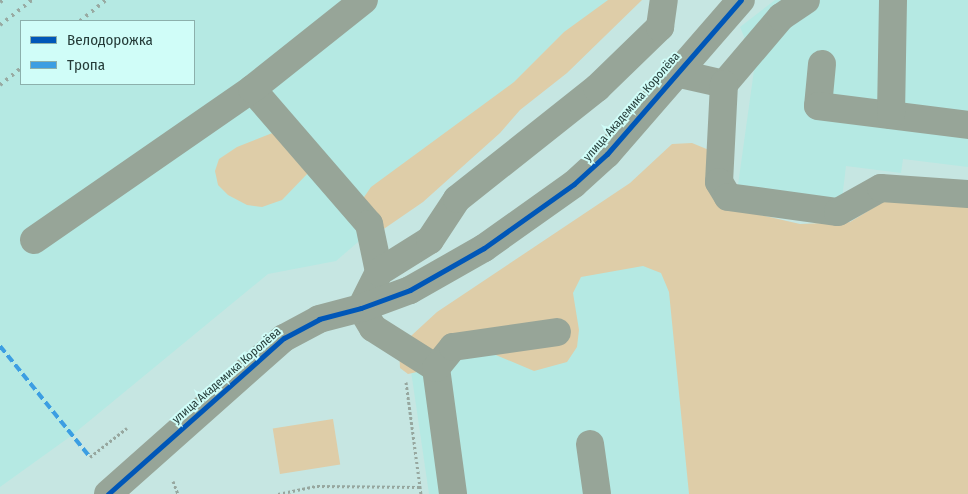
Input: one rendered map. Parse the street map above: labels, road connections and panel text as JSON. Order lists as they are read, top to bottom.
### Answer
{
  "streets": {
    "street": ["улица Академика Королёва"]
  },
  "legend": ["Велодорожка", "Тропа"]
}
